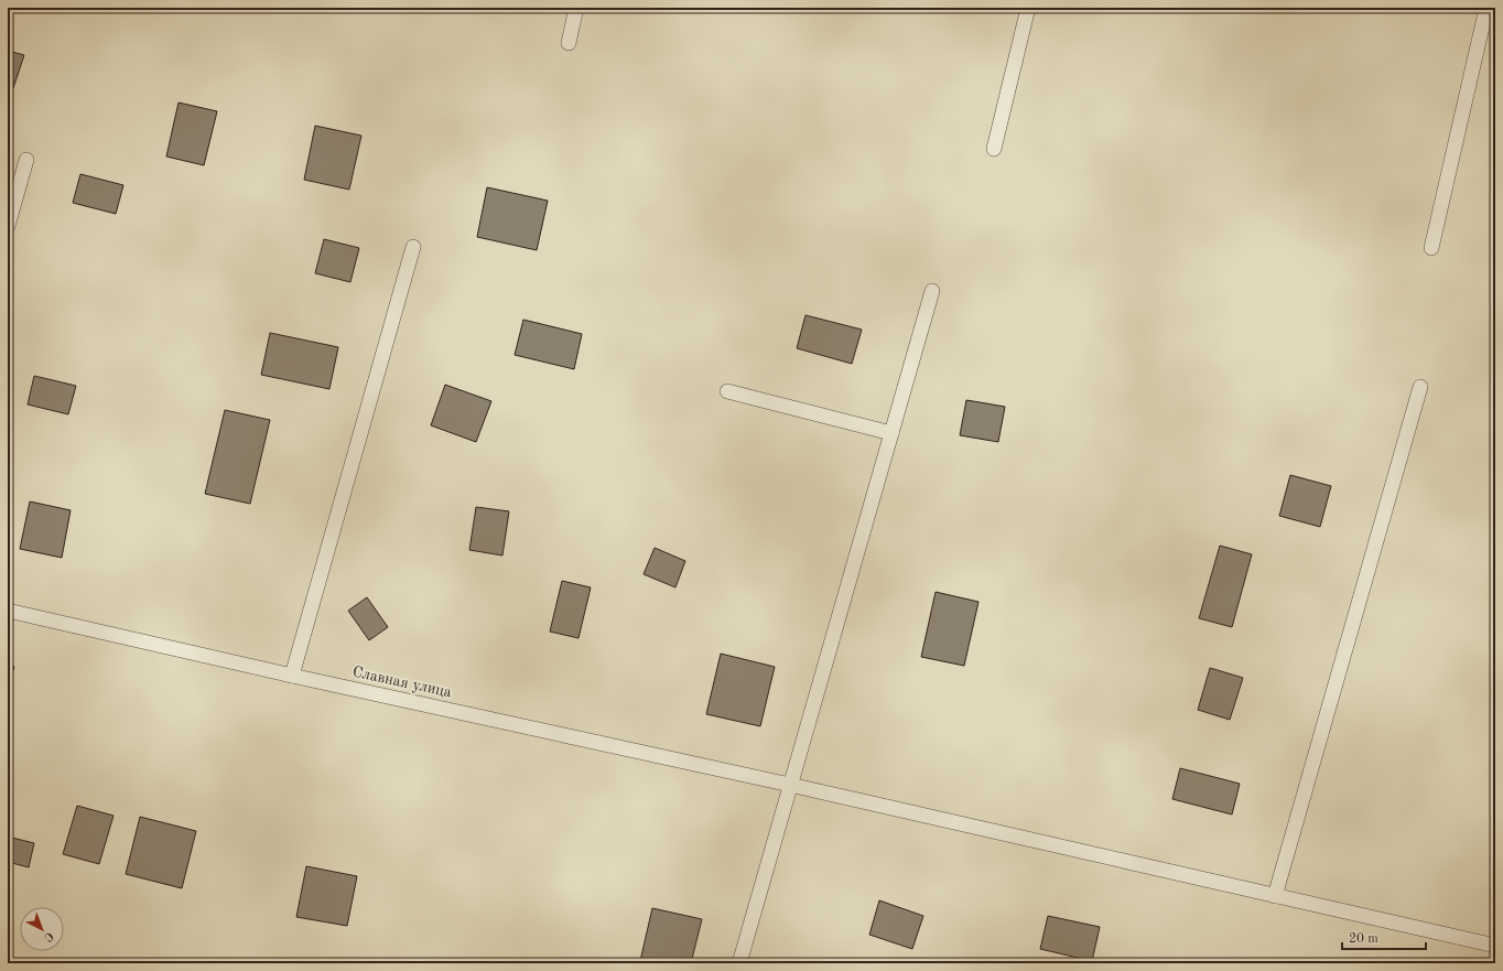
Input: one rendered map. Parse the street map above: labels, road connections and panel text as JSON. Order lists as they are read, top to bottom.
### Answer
{
  "streets": {
    "lane": ["Славная улица"]
  },
  "scale_bar": "20 m",
  "north": "bottom right"
}
